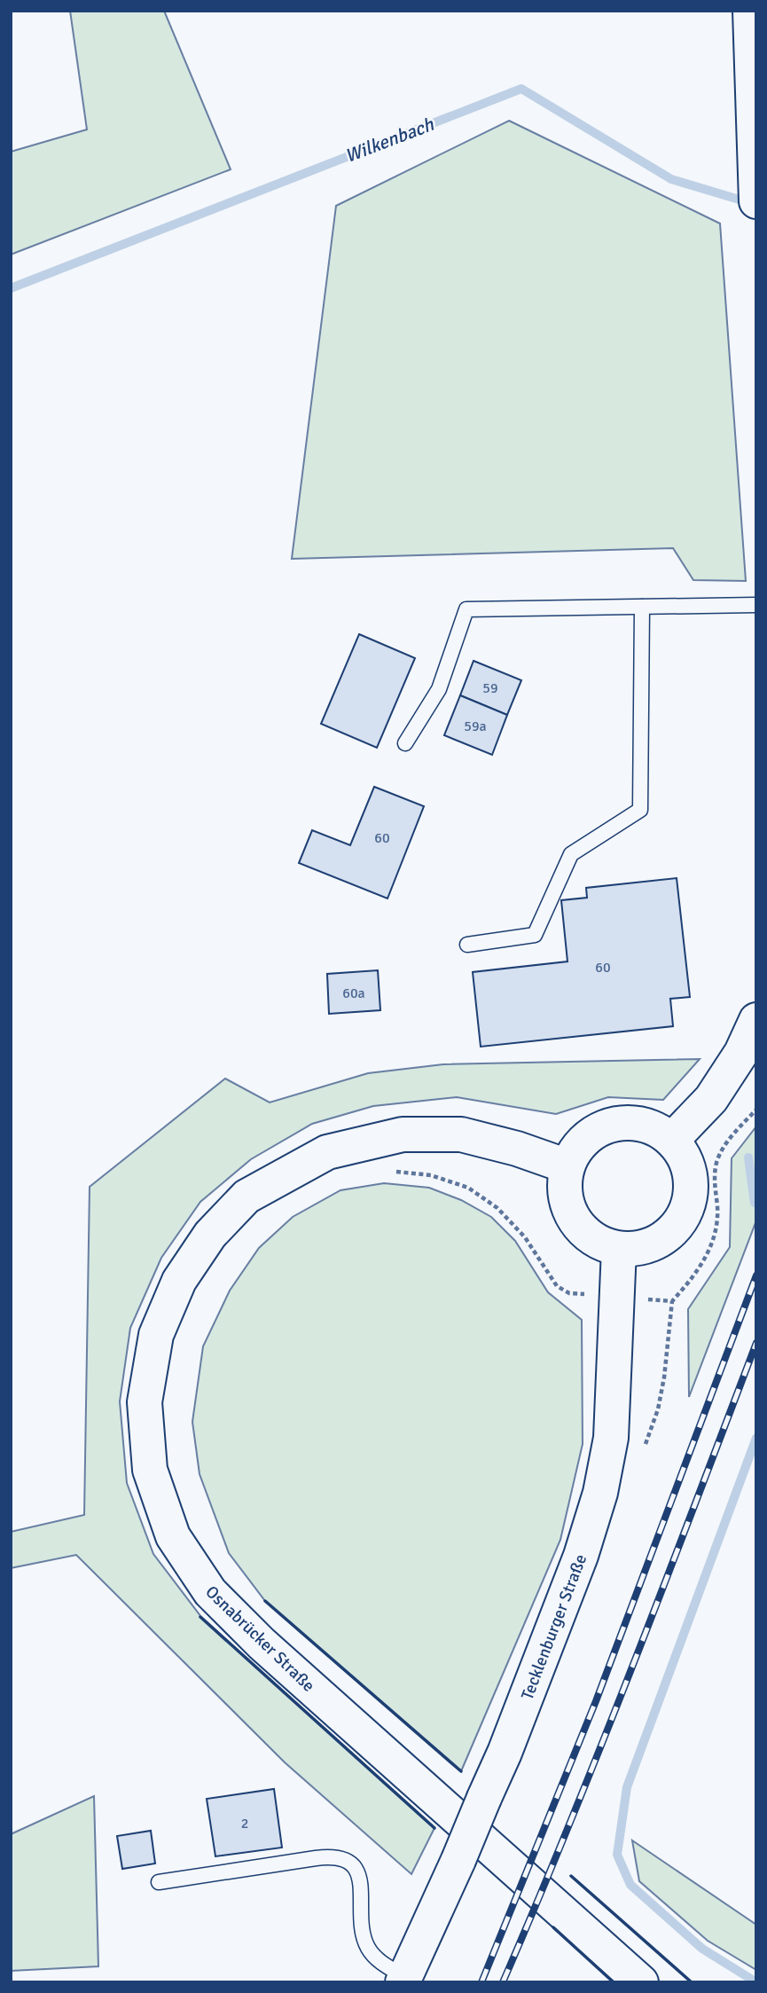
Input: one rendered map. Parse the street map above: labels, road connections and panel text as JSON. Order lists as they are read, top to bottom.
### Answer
{
  "streets": {
    "main road": ["Tecklenburger Straße", "Osnabrücker Straße"]
  },
  "crossings": [
    ["Tecklenburger Straße", "Osnabrücker Straße"]
  ],
  "water": ["Wilkenbach"],
  "house_numbers": [
    "59",
    "59a",
    "60",
    "60",
    "60a",
    "2"
  ]
}
